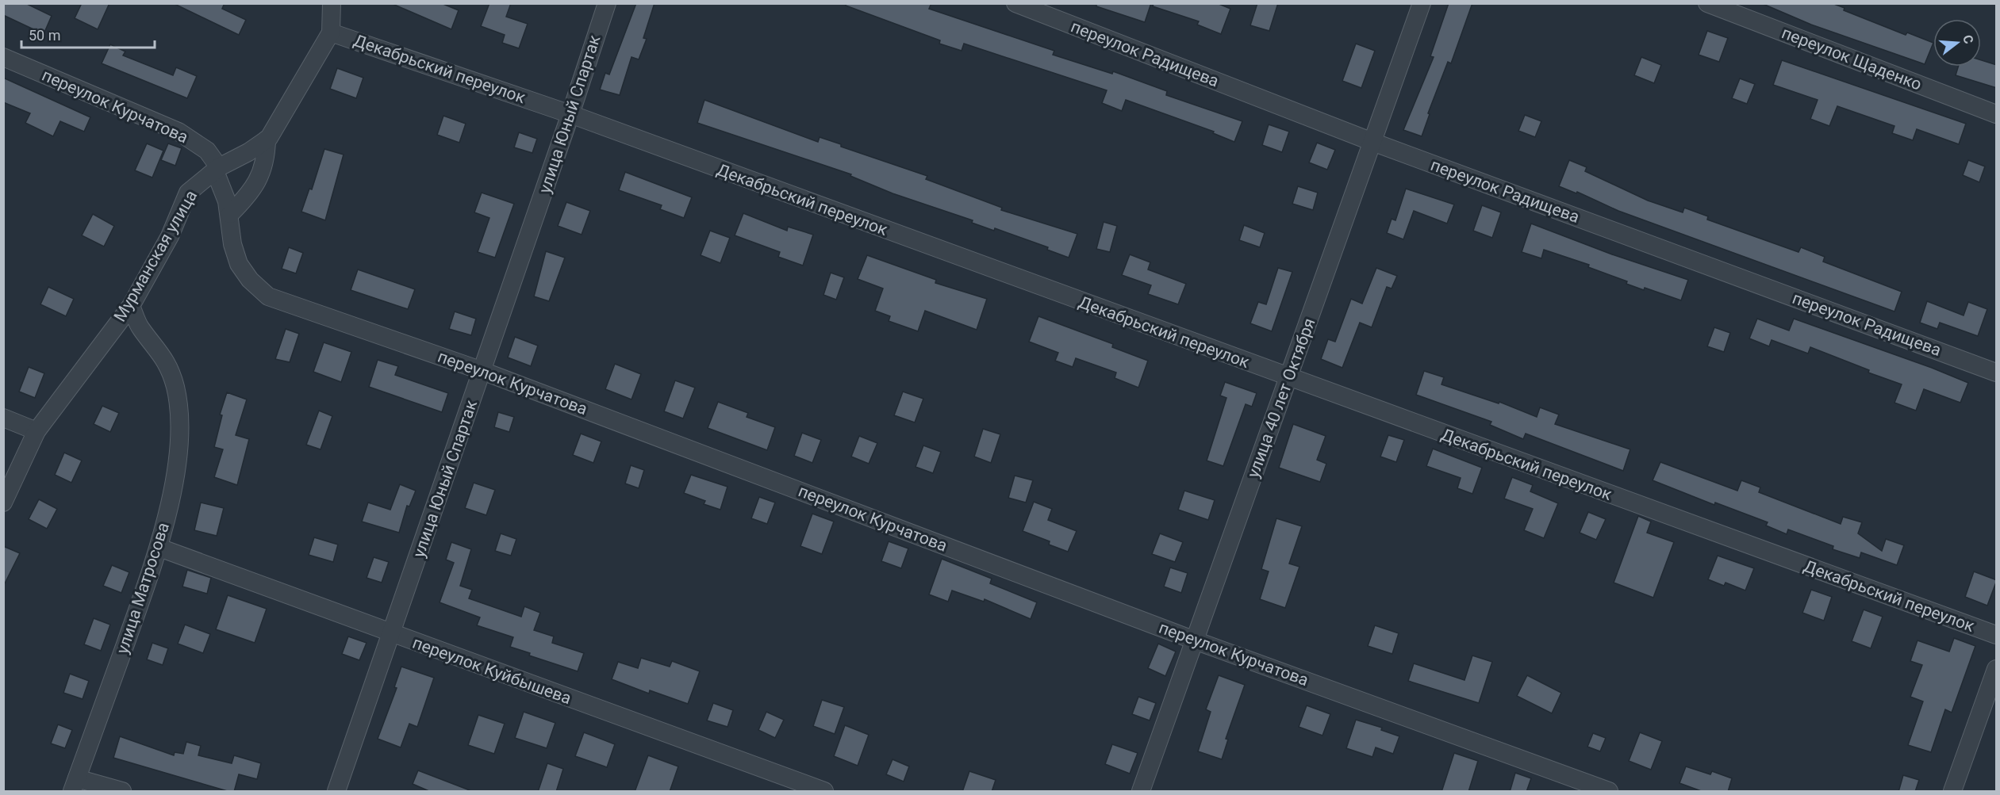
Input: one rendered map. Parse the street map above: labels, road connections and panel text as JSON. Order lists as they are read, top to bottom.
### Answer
{
  "streets": {
    "street": [
      "переулок Радищева",
      "переулок Щаденко",
      "Декабрьский переулок",
      "переулок Курчатова",
      "улица Юный Спартак",
      "Мурманская улица",
      "улица 40 лет Октября",
      "улица Матросова",
      "переулок Куйбышева"
    ]
  },
  "crossings": [
    ["переулок Радищева", "улица 40 лет Октября"],
    ["Декабрьский переулок", "улица Юный Спартак"],
    ["Декабрьский переулок", "Мурманская улица"],
    ["Декабрьский переулок", "улица 40 лет Октября"],
    ["переулок Курчатова", "улица Юный Спартак"],
    ["переулок Курчатова", "Мурманская улица"],
    ["переулок Курчатова", "улица 40 лет Октября"],
    ["улица Юный Спартак", "переулок Куйбышева"],
    ["Мурманская улица", "улица Матросова"],
    ["улица Матросова", "переулок Куйбышева"]
  ],
  "scale_bar": "50 m",
  "north": "right"
}
